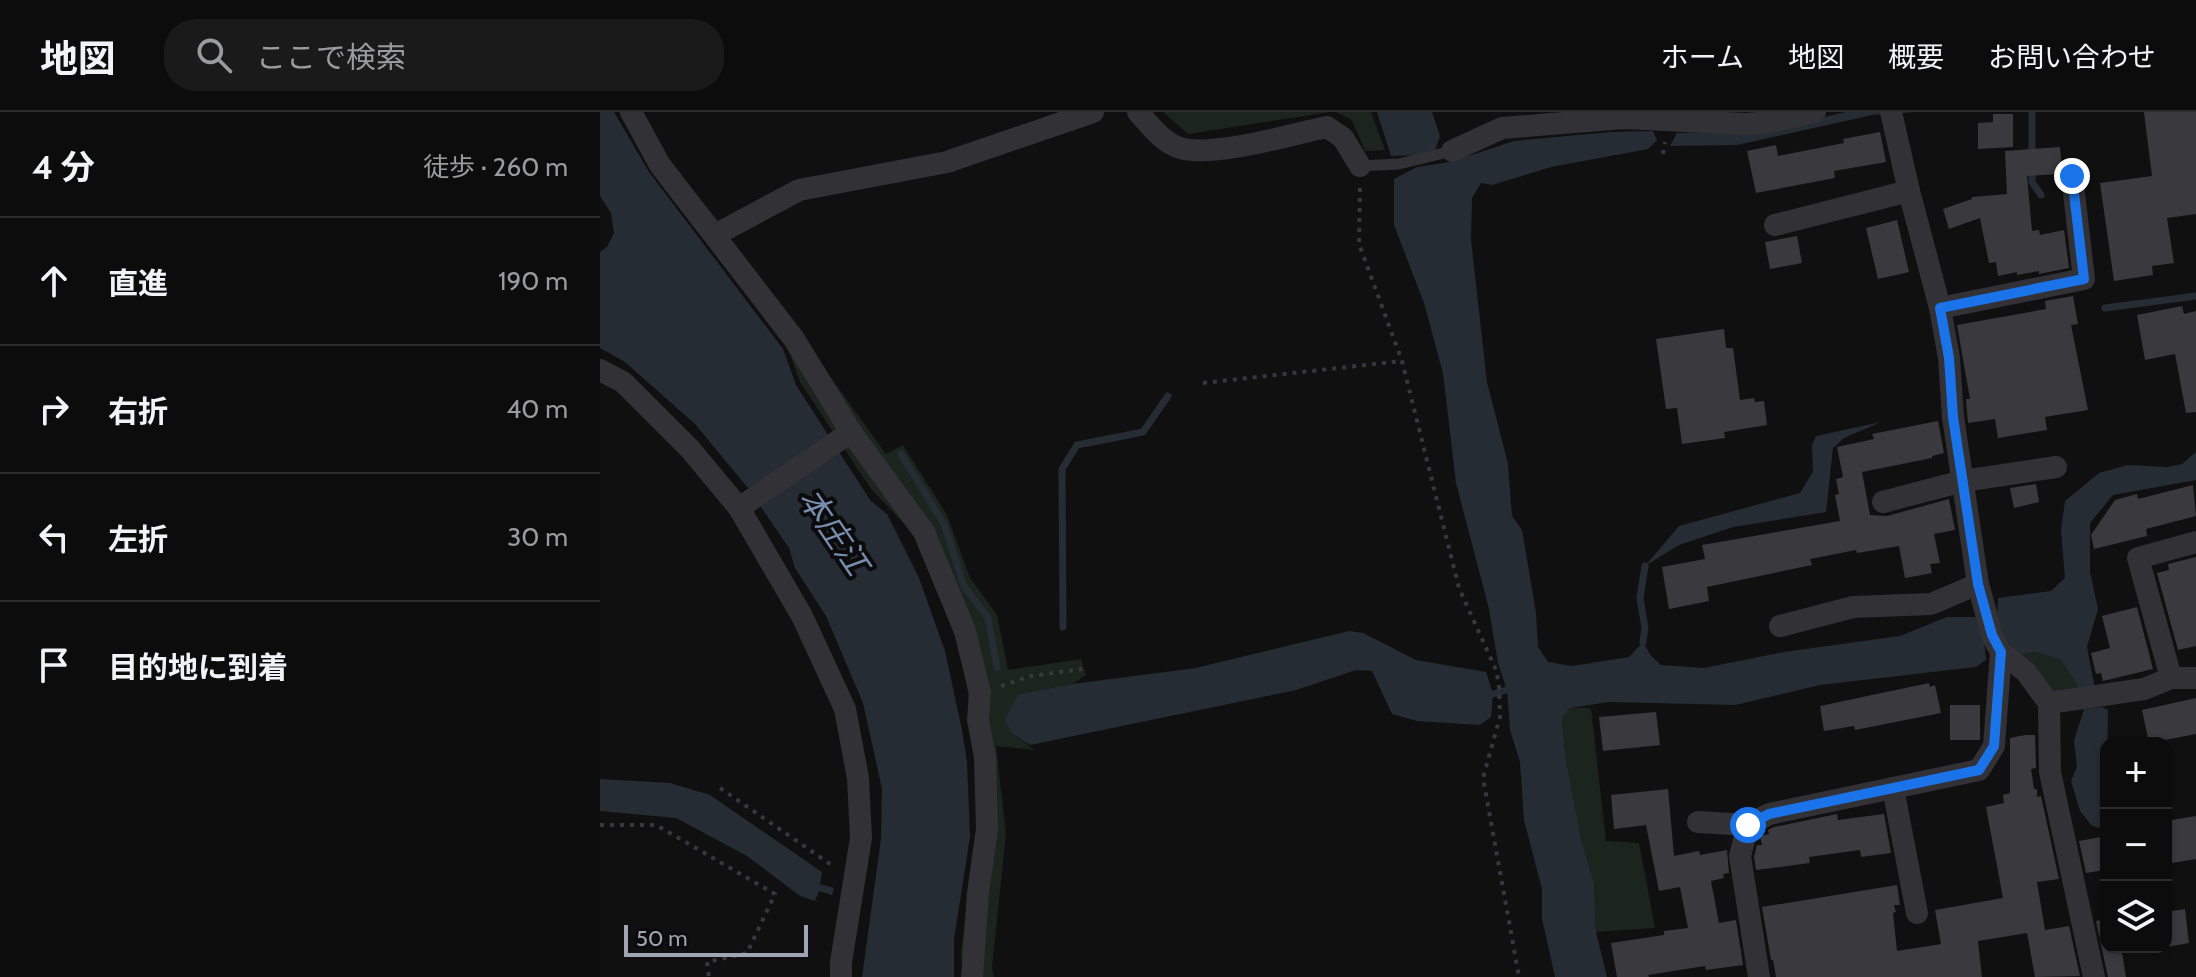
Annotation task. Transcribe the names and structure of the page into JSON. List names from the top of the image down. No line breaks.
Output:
{"water":["本庄江"],"scale_bar":"50 m","page":{"header":"地図","search":"ここで検索","nav":["ホーム","地図","概要","お問い合わせ"],"heading":["4 分","徒歩 · 260 m"],"list":[["直進","190 m"],["右折","40 m"],["左折","30 m"],"目的地に到着"],"map_buttons":["+","−"],"scale":"50 m"}}
